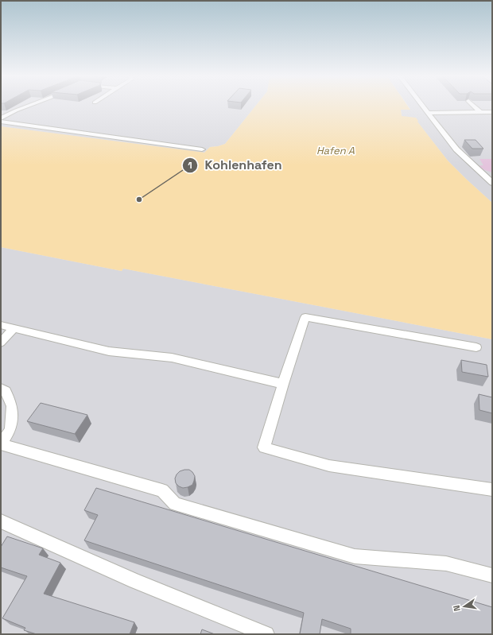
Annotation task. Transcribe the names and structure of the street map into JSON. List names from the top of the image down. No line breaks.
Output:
{"water":["Hafen A"],"places":["Kohlenhafen"],"north":"left"}
